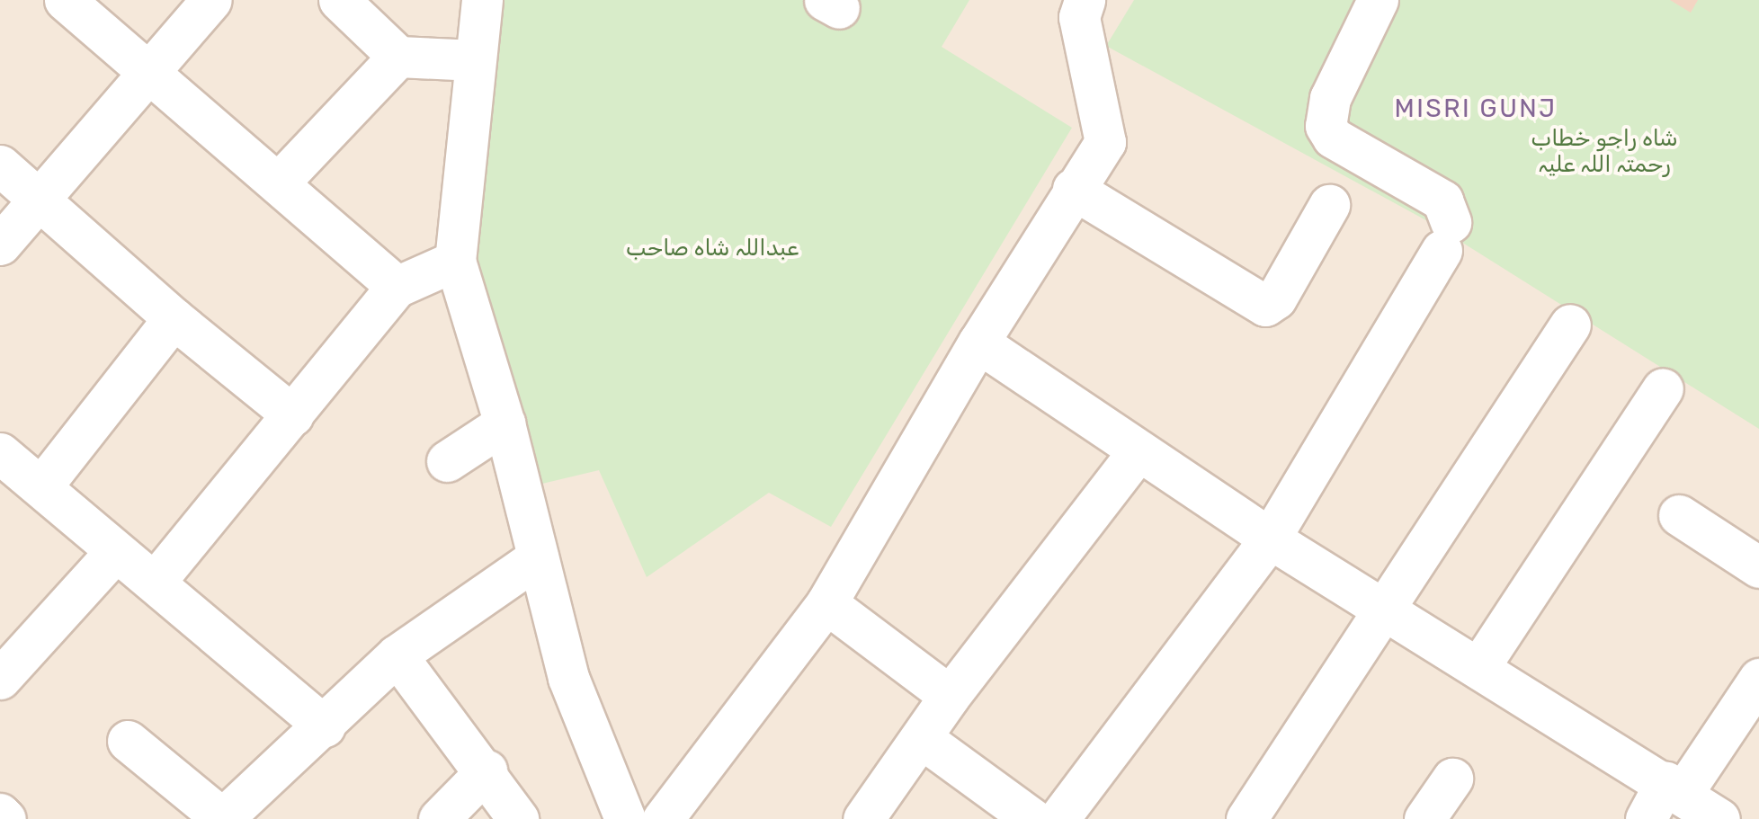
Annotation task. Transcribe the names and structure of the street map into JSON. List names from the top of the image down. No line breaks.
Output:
{"districts":["MISRI GUNJ"],"parks":["شاہ راجو خطاب رحمتہ اللہ علیہ","عبداللہ شاہ صاحب"]}
